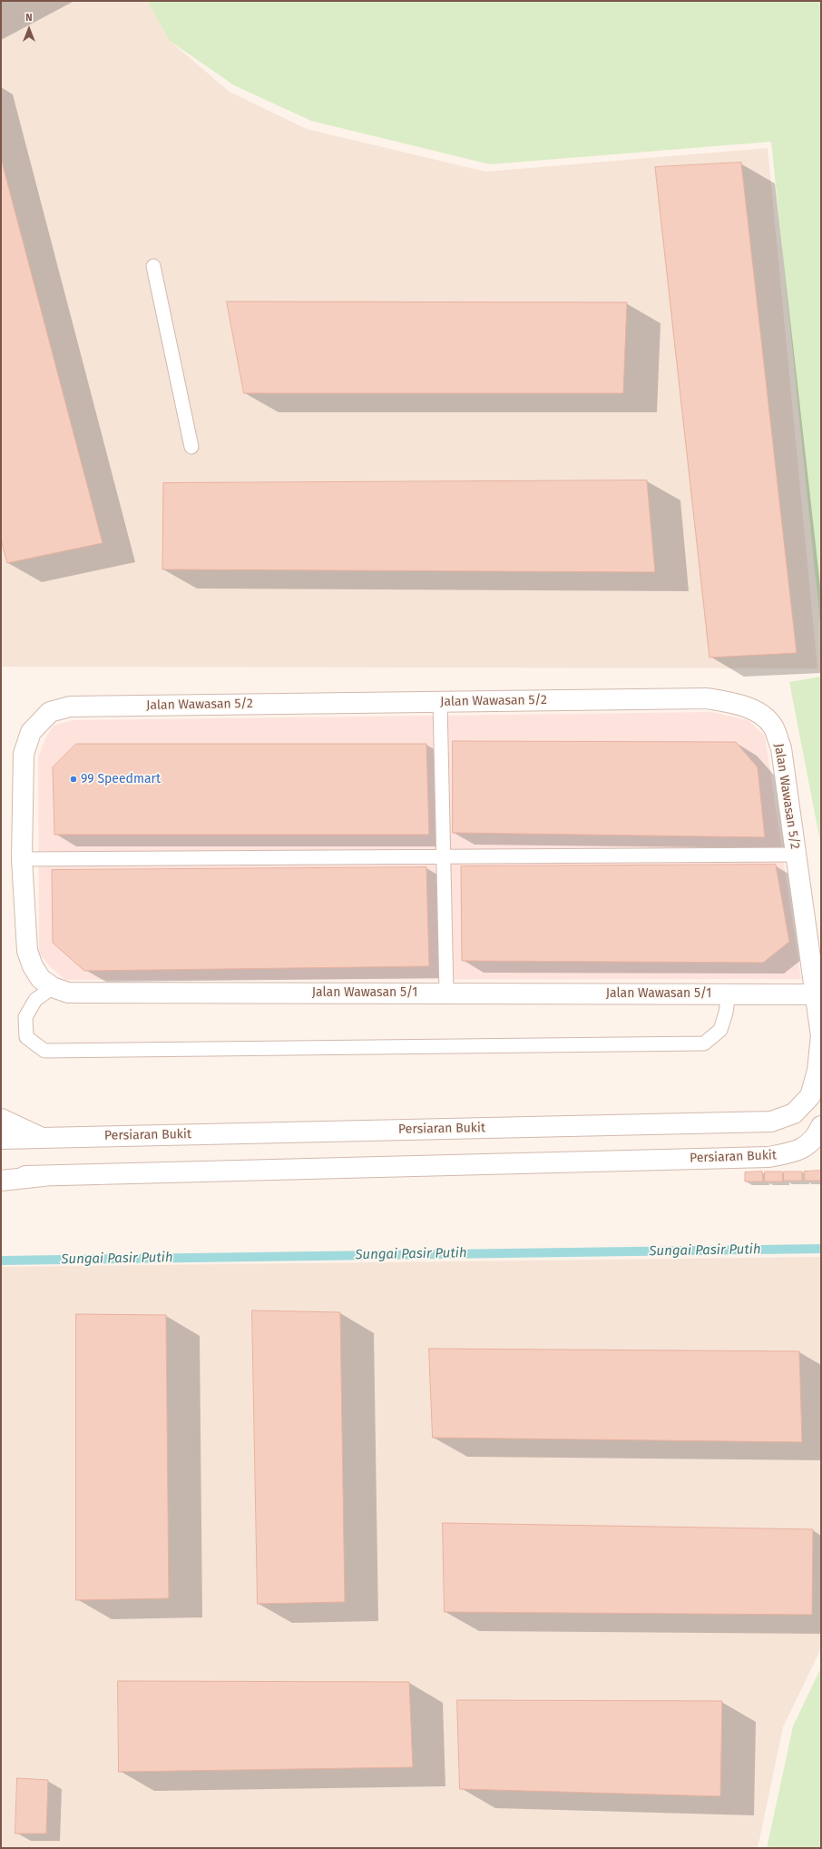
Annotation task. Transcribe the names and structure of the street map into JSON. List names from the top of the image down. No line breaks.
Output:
{"streets":{"street":["Jalan Wawasan 5/2","Jalan Wawasan 5/1","Persiaran Bukit"]},"crossings":[["Jalan Wawasan 5/2","Jalan Wawasan 5/1"],["Jalan Wawasan 5/2","Persiaran Bukit"]],"water":["Sungai Pasir Putih"],"places":["99 Speedmart"],"north":"top"}
